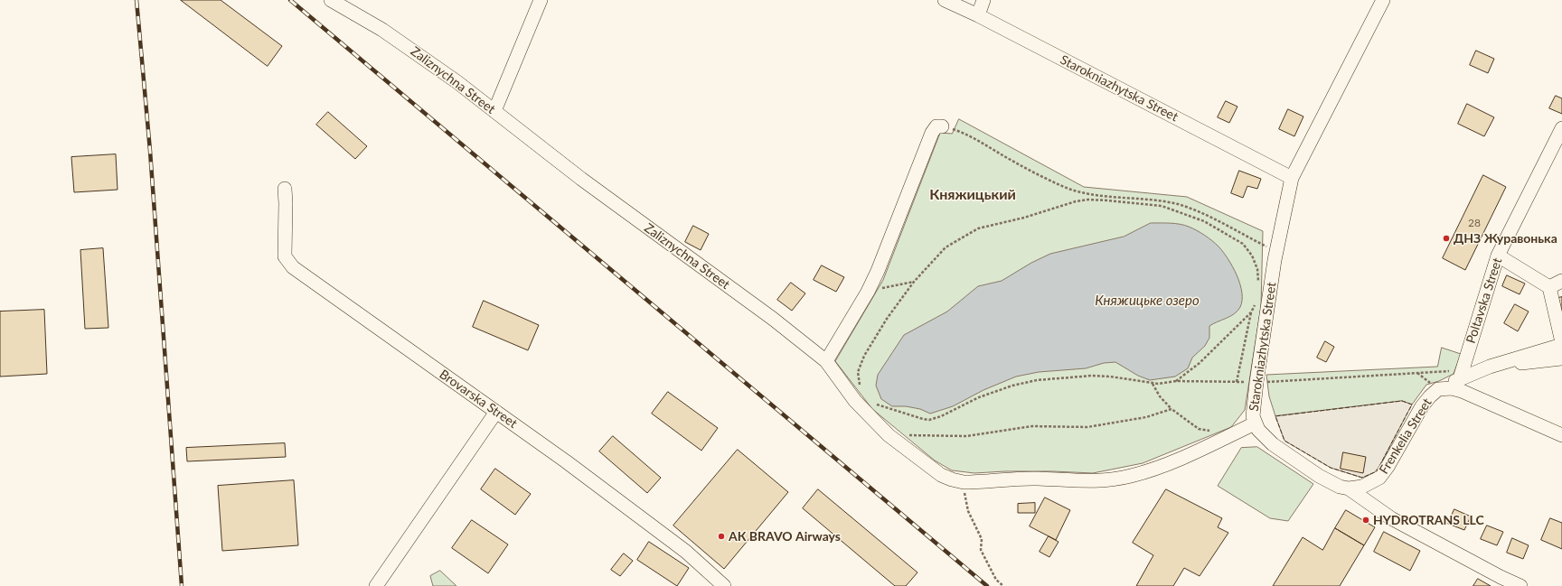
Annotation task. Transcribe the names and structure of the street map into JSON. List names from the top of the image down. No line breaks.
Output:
{"streets":{"street":["Zaliznychna Street","Starokniazhytska Street","Poltavska Street","Brovarska Street","Frenkelia Street"]},"crossings":[["Zaliznychna Street","Starokniazhytska Street"],["Starokniazhytska Street","Frenkelia Street"]],"districts":["Княжицький"],"water":["Княжицьке озеро"],"places":["ДНЗ Журавонька","HYDROTRANS LLC","АК BRAVO Airways"],"house_numbers":["28"]}
